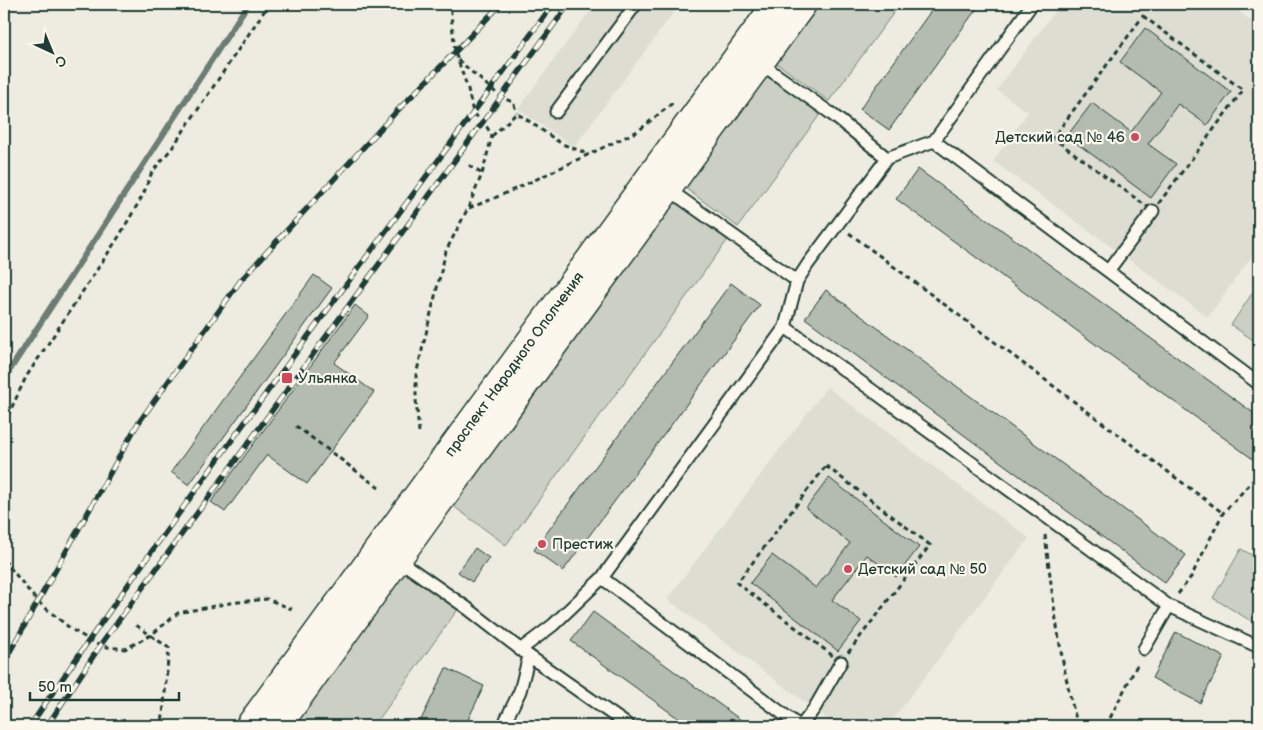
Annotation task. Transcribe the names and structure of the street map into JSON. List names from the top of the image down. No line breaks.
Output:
{"streets":{"main road":["проспект Народного Ополчения"]},"places":{"other":["Детский сад № 46","Престиж","Детский сад № 50"],"transit":["Ульянка"]},"scale_bar":"50 m","north":"bottom right"}
